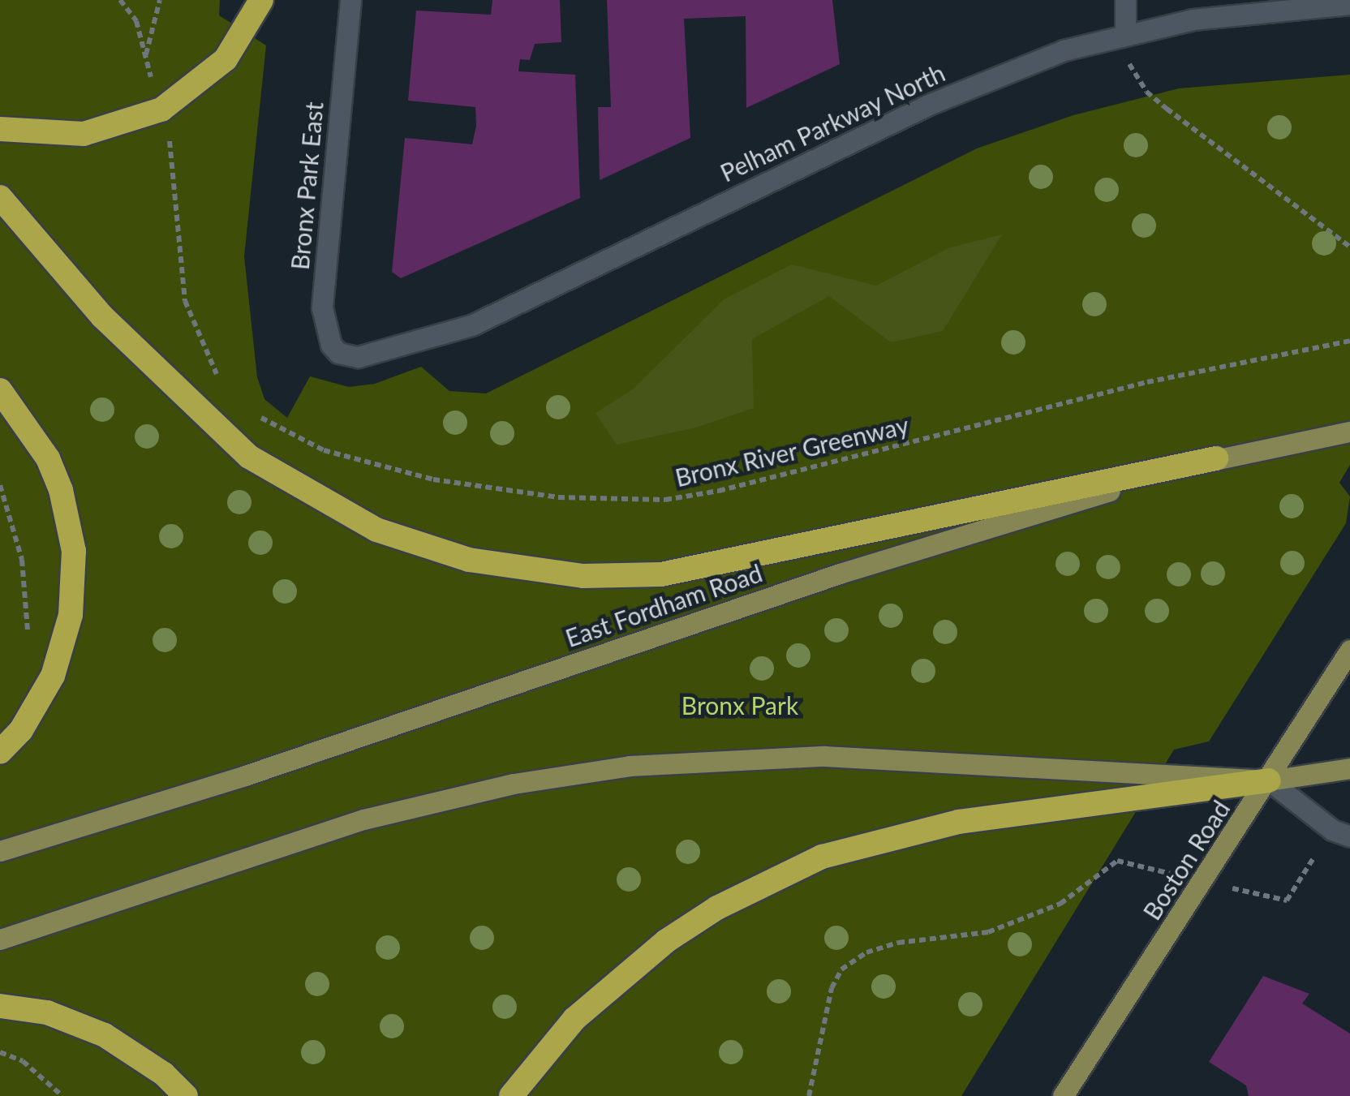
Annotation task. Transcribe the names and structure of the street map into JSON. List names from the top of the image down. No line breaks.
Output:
{"streets":{"main road":["East Fordham Road","Boston Road"],"street":["Pelham Parkway North","Bronx Park East"],"path":["Bronx River Greenway"]},"crossings":[["Pelham Parkway North","Bronx Park East"]],"parks":["Bronx Park"]}
